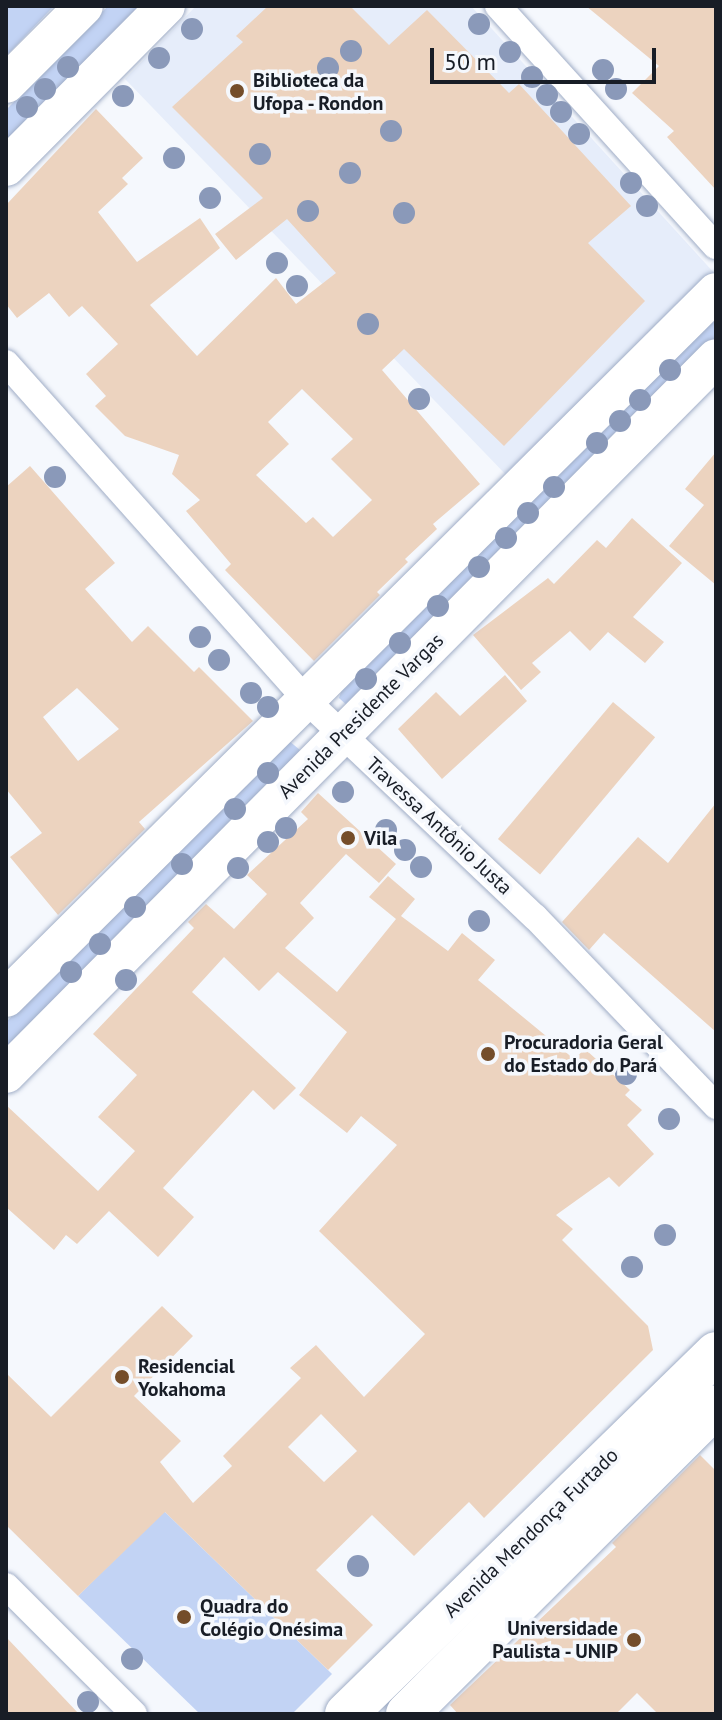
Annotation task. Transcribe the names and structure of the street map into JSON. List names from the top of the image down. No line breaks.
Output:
{"streets":{"main road":["Avenida Mendonça Furtado"],"street":["Avenida Presidente Vargas","Travessa Antônio Justa"]},"crossings":[["Avenida Presidente Vargas","Travessa Antônio Justa"]],"places":["Biblioteca da Ufopa - Rondon","Vila","Procuradoria Geral do Estado do Pará","Residencial Yokahoma","Quadra do Colégio Onésima","Universidade Paulista - UNIP"],"scale_bar":"50 m"}
